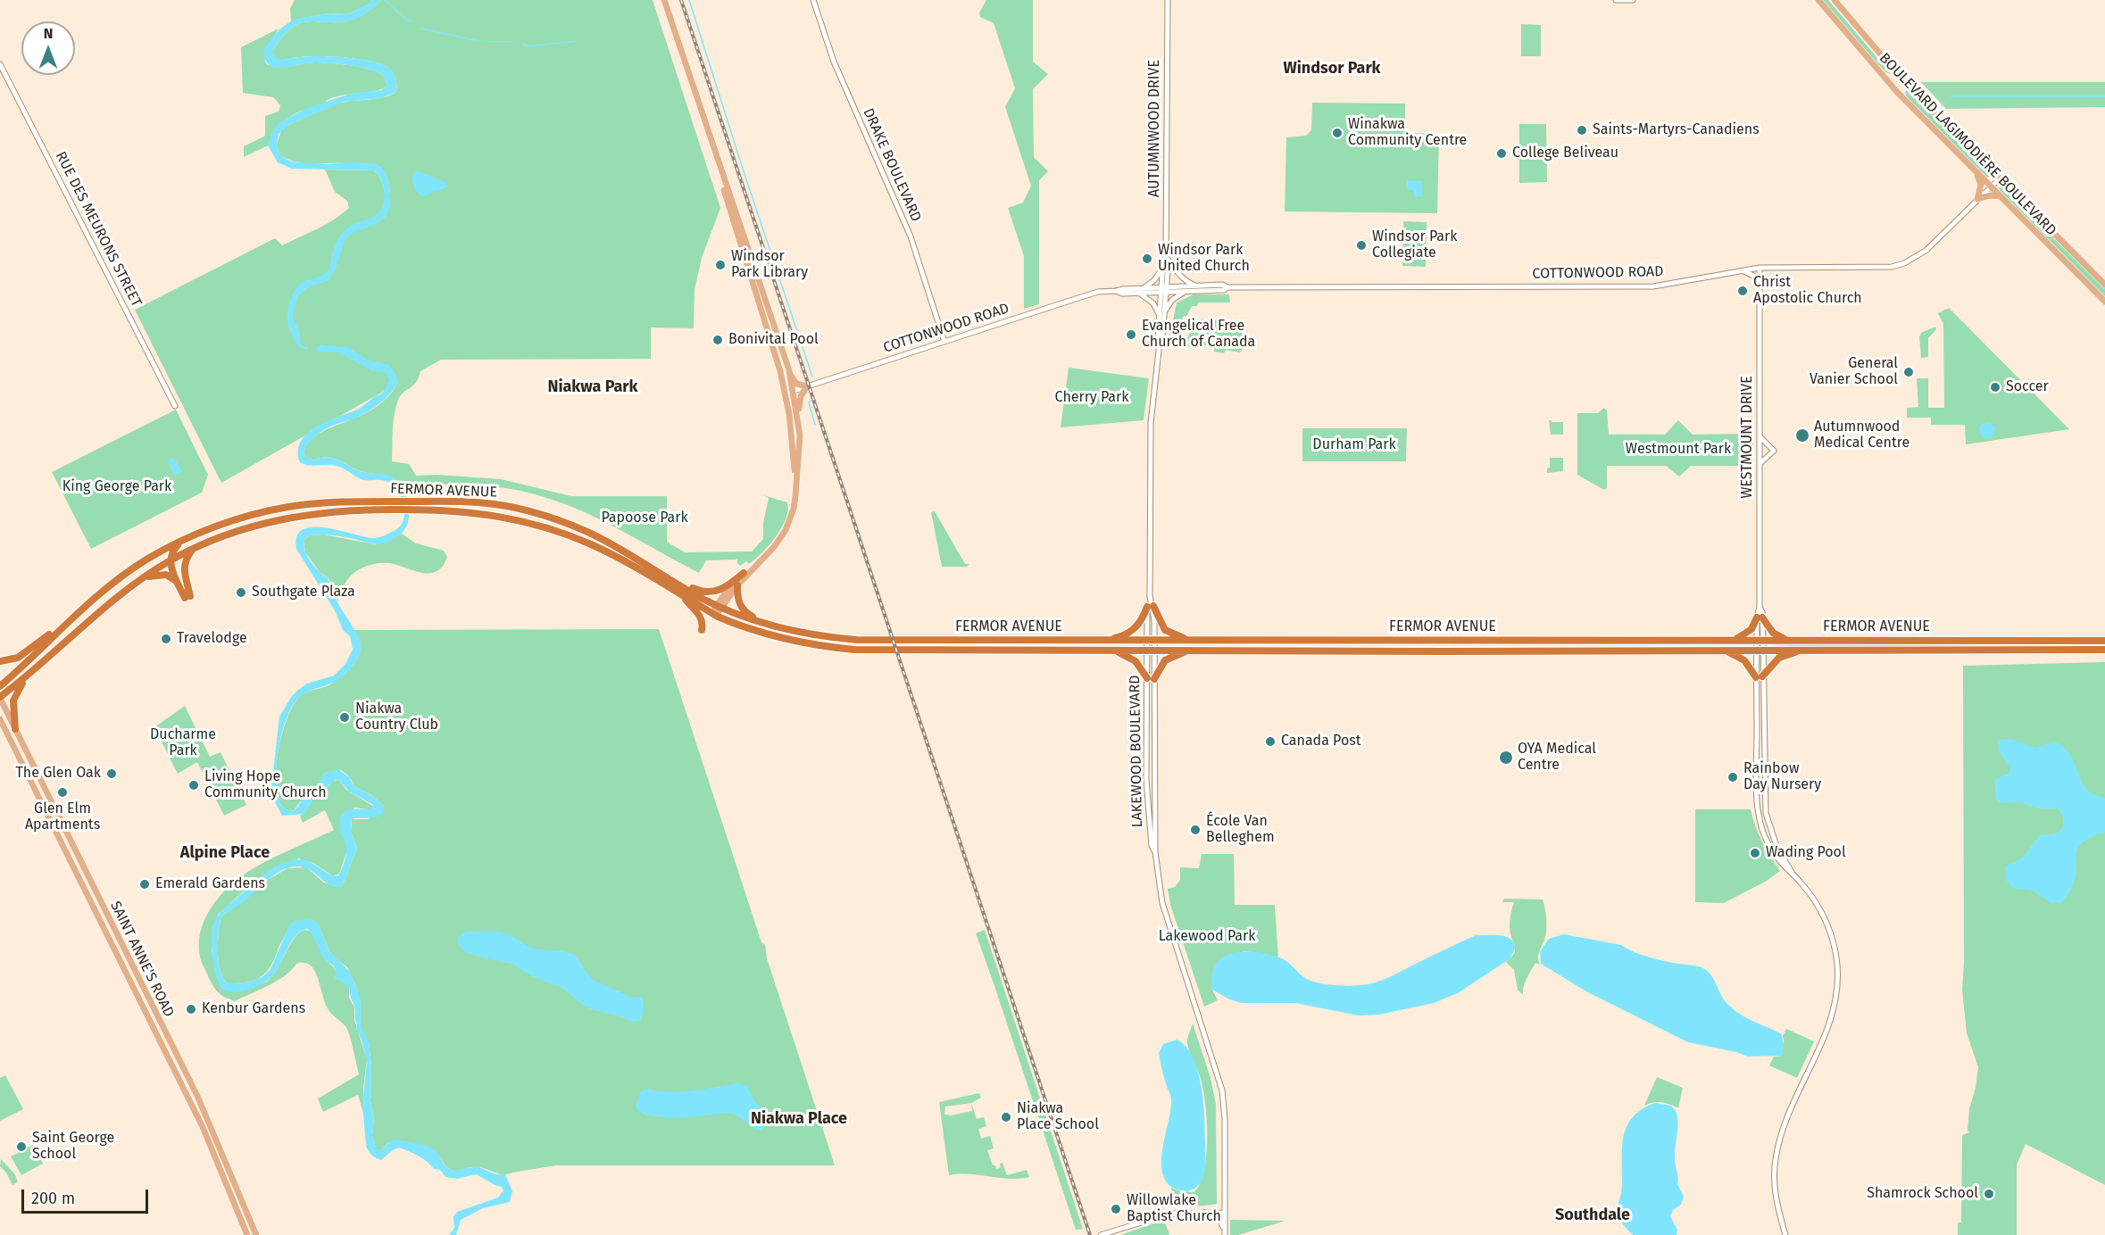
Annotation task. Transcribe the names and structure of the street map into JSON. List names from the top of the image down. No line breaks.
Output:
{"streets":{"highway":["FERMOR AVENUE"],"main road":["BOULEVARD LAGIMODIÈRE BOULEVARD","SAINT ANNE'S ROAD"],"street":["AUTUMNWOOD DRIVE","DRAKE BOULEVARD","RUE DES MEURONS STREET","COTTONWOOD ROAD","WESTMOUNT DRIVE","LAKEWOOD BOULEVARD"]},"crossings":[["AUTUMNWOOD DRIVE","COTTONWOOD ROAD"],["AUTUMNWOOD DRIVE","FERMOR AVENUE"],["AUTUMNWOOD DRIVE","LAKEWOOD BOULEVARD"],["BOULEVARD LAGIMODIÈRE BOULEVARD","COTTONWOOD ROAD"],["DRAKE BOULEVARD","COTTONWOOD ROAD"],["COTTONWOOD ROAD","WESTMOUNT DRIVE"],["WESTMOUNT DRIVE","FERMOR AVENUE"],["FERMOR AVENUE","LAKEWOOD BOULEVARD"],["FERMOR AVENUE","SAINT ANNE'S ROAD"]],"districts":["Windsor Park","Niakwa Park","Alpine Place","Niakwa Place","Southdale"],"parks":["Cherry Park","Durham Park","Westmount Park","King George Park","Papoose Park","Ducharme Park","Lakewood Park"],"places":["Saints-Martyrs-Canadiens","Winakwa Community Centre","College Beliveau","Windsor Park Collegiate","Windsor Park United Church","Windsor Park Library","Christ Apostolic Church","Evangelical Free Church of Canada","Bonivital Pool","General Vanier School","Soccer","Autumnwood Medical Centre","Southgate Plaza","Travelodge","Niakwa Country Club","Canada Post","OYA Medical Centre","The Glen Oak","Rainbow Day Nursery","Living Hope Community Church","Glen Elm Apartments","École Van Belleghem","Wading Pool","Emerald Gardens","Kenbur Gardens","Niakwa Place School","Saint George School","Shamrock School","Willowlake Baptist Church"],"scale_bar":"200 m","north":"top"}
